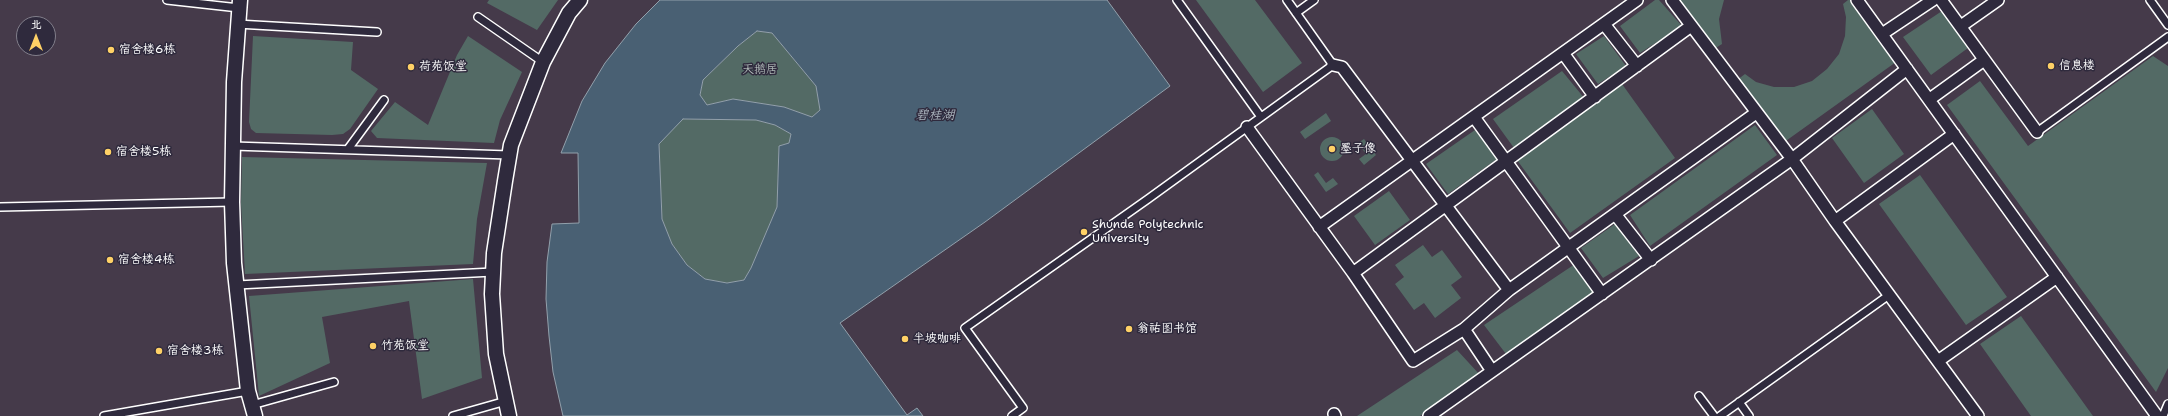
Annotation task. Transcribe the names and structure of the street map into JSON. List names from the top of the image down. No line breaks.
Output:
{"water":["碧桂湖"],"parks":["天鹅居"],"places":["宿舍楼6栋","信息楼","荷苑饭堂","墨子像","宿舍楼5栋","Shunde Polytechnic University","宿舍楼4栋","翁祐图书馆","半坡咖啡","竹苑饭堂","宿舍楼3栋"],"north":"top"}
